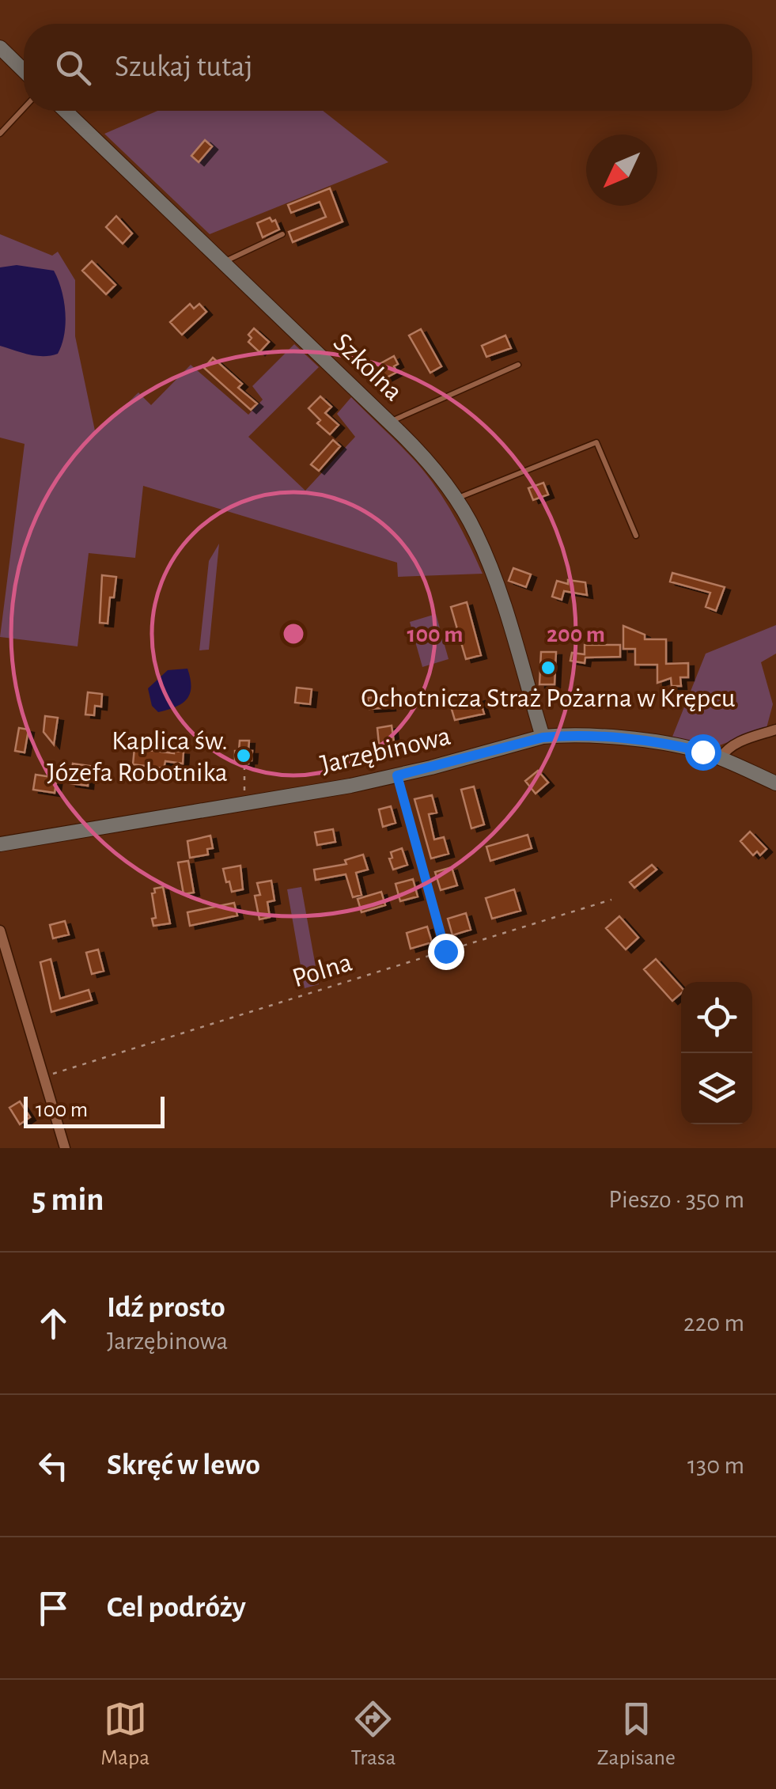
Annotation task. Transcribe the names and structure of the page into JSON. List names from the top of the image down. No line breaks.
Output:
{"streets":{"street":["Szkolna","Jarzębinowa"],"path":["Polna"]},"crossings":[["Szkolna","Jarzębinowa"]],"places":["Ochotnicza Straż Pożarna w Krępcu","Kaplica św. Józefa Robotnika"],"scale_bar":"100 m","north":"bottom left","page":{"search":"Szukaj tutaj","scale":"100 m","heading":["5 min","Pieszo · 350 m"],"list":[["Idź prosto","Jarzębinowa","220 m"],["Skręć w lewo","130 m"],"Cel podróży"],"nav":["Mapa","Trasa","Zapisane"]},"rings":["100 m","200 m"]}
